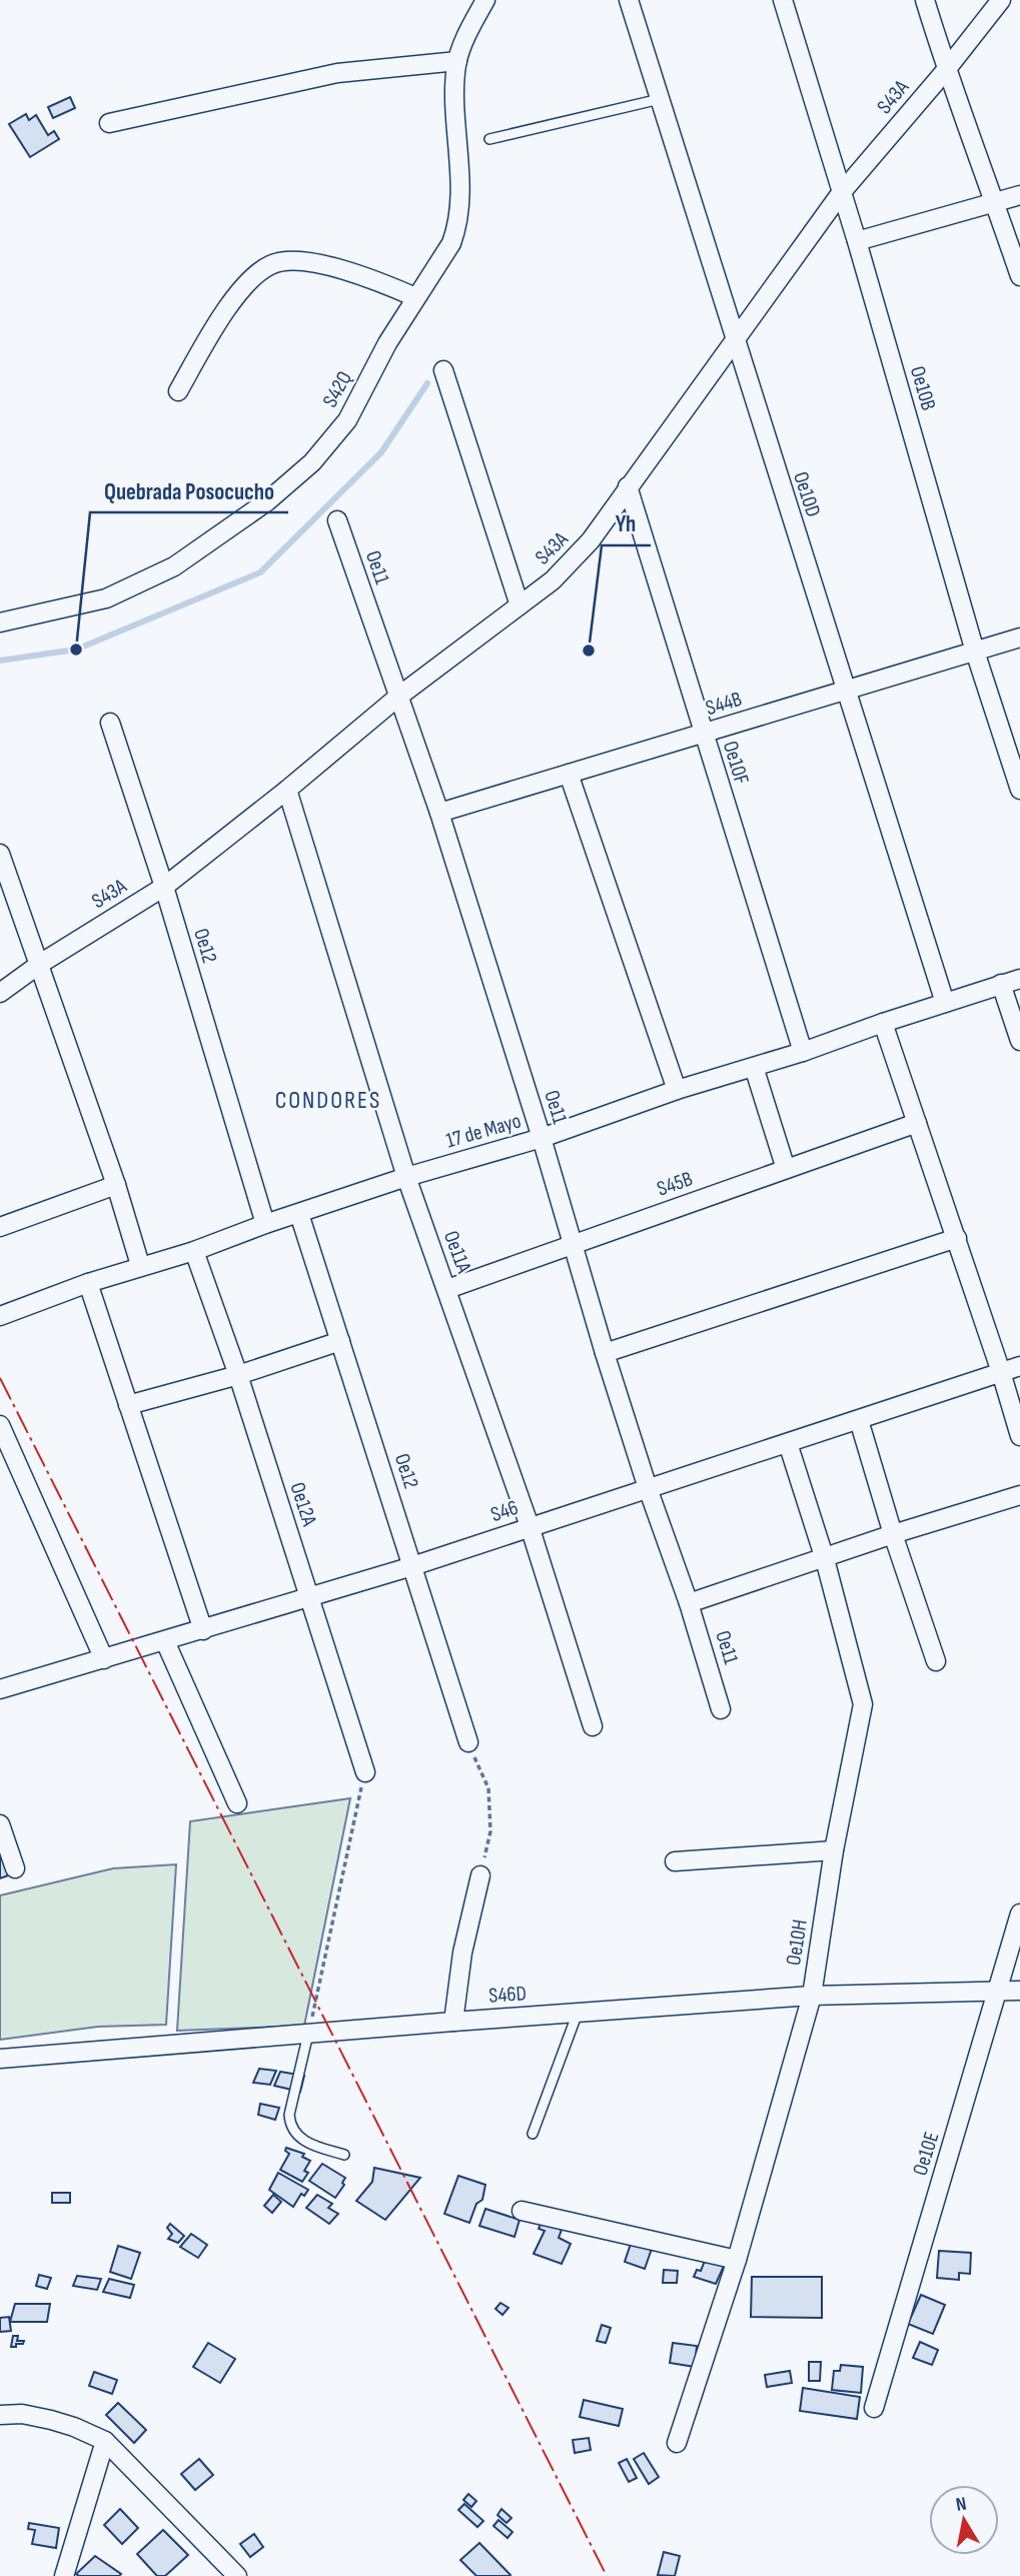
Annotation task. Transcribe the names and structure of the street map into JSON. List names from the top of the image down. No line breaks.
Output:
{"streets":{"street":["S43A","Oe10B","S42Q","Oe10D","Oe11","S44B","Oe10F","Oe12","17 de Mayo","S45B","Oe11A","Oe12A","S46","Oe10H","S46D","Oe10E"]},"crossings":[["S43A","Oe10B"],["S43A","Oe10D"],["S43A","Oe11"],["S43A","Oe10F"],["S43A","Oe12"],["S43A","Oe11A"],["Oe10B","S44B"],["Oe10D","S44B"],["Oe10D","17 de Mayo"],["Oe11","S44B"],["Oe11","17 de Mayo"],["Oe11","S45B"],["Oe11","S46"],["S44B","Oe10F"],["Oe10F","17 de Mayo"],["Oe12","17 de Mayo"],["Oe12","S46"],["17 de Mayo","Oe11A"],["17 de Mayo","Oe12A"],["S45B","Oe11A"],["Oe11A","S46"],["Oe12A","S46"],["S46","Oe10H"],["Oe10H","S46D"],["S46D","Oe10E"]],"districts":["CONDORES"],"places":["Quebrada Posocucho","Yh"],"north":"top"}
